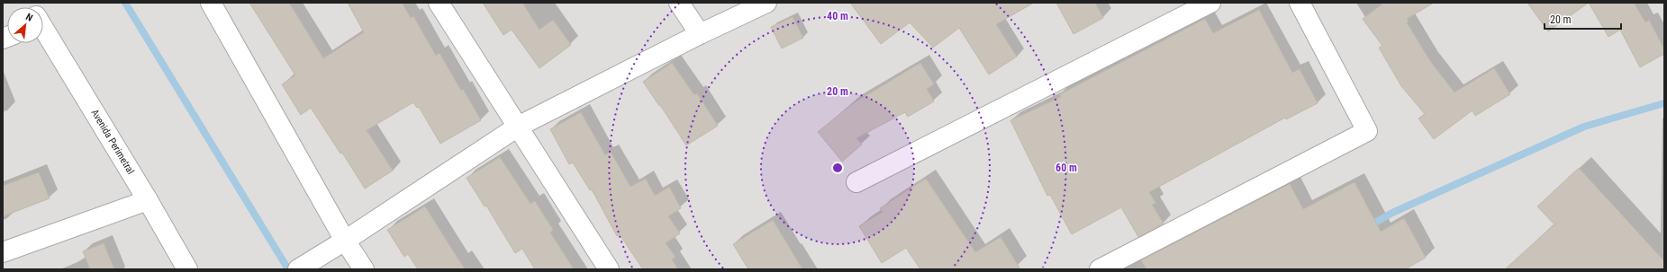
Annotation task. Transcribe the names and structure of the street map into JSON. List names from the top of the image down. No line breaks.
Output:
{"streets":{"street":["Avenida Perimetral"]},"scale_bar":"20 m","north":"top right","rings":["40 m","20 m","60 m"]}
